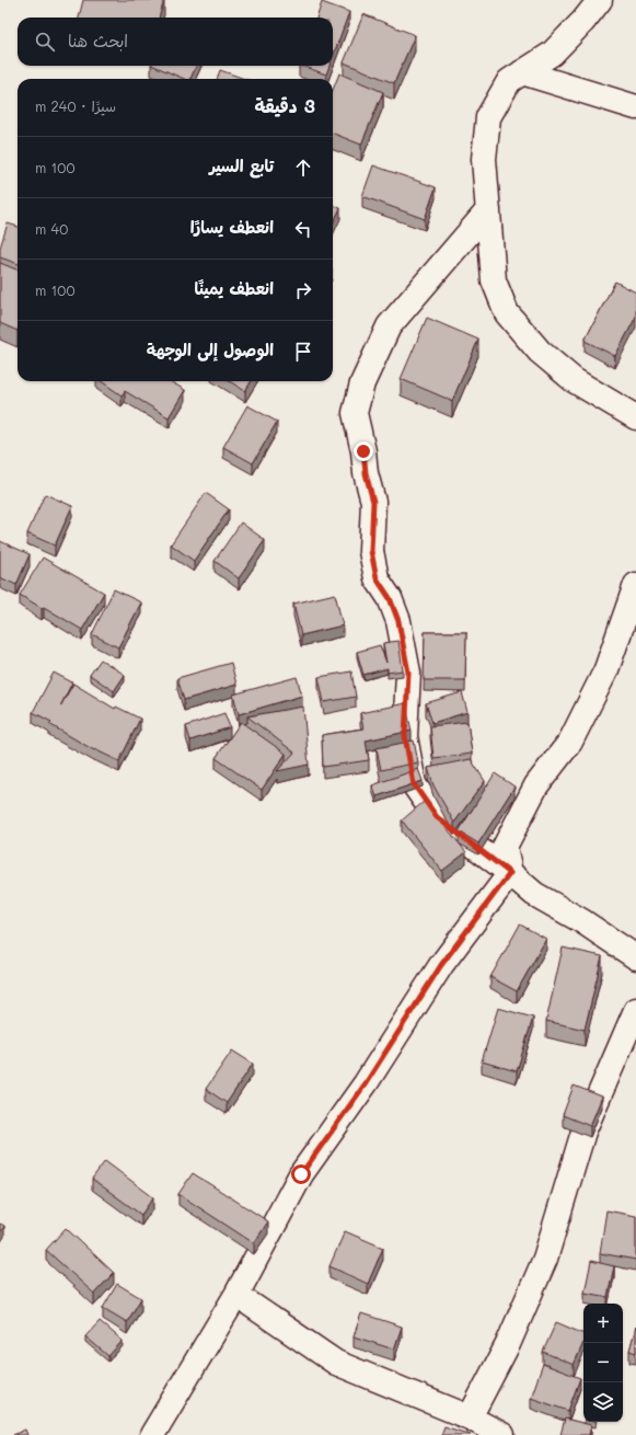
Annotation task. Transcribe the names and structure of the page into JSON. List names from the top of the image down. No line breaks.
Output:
{"page":{"search":"ابحث هنا","heading":["3 دقيقة","سيرًا · 240 m"],"list":[["تابع السير","100 m"],["انعطف يسارًا","40 m"],["انعطف يمينًا","100 m"],"الوصول إلى الوجهة"],"map_buttons":["+","−"]}}
